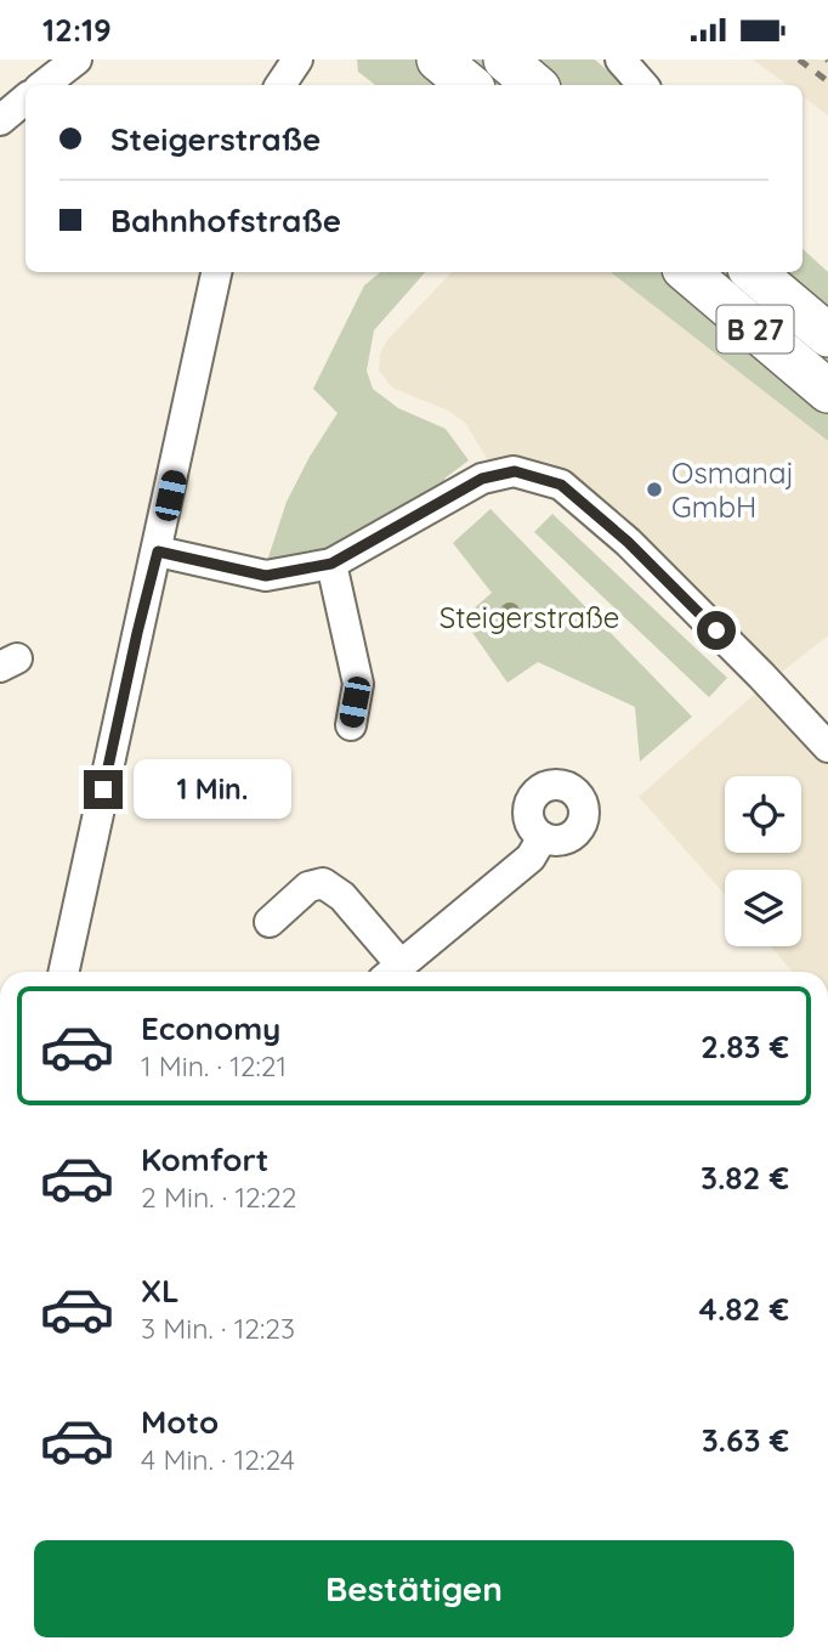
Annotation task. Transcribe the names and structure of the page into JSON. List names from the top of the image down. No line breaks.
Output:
{"streets":{"highway":["B 27"]},"parks":["Steigerstraße"],"places":["Osmanaj GmbH"],"page":{"status":"12:19","banner":["Steigerstraße","Bahnhofstraße"],"bubble":"1 Min.","list":[{"name":"Economy","note":"1 Min. · 12:21","value":"2.83 €"},{"name":"Komfort","note":"2 Min. · 12:22","value":"3.82 €"},{"name":"XL","note":"3 Min. · 12:23","value":"4.82 €"},{"name":"Moto","note":"4 Min. · 12:24","value":"3.63 €"}],"buttons":"Bestätigen"}}
